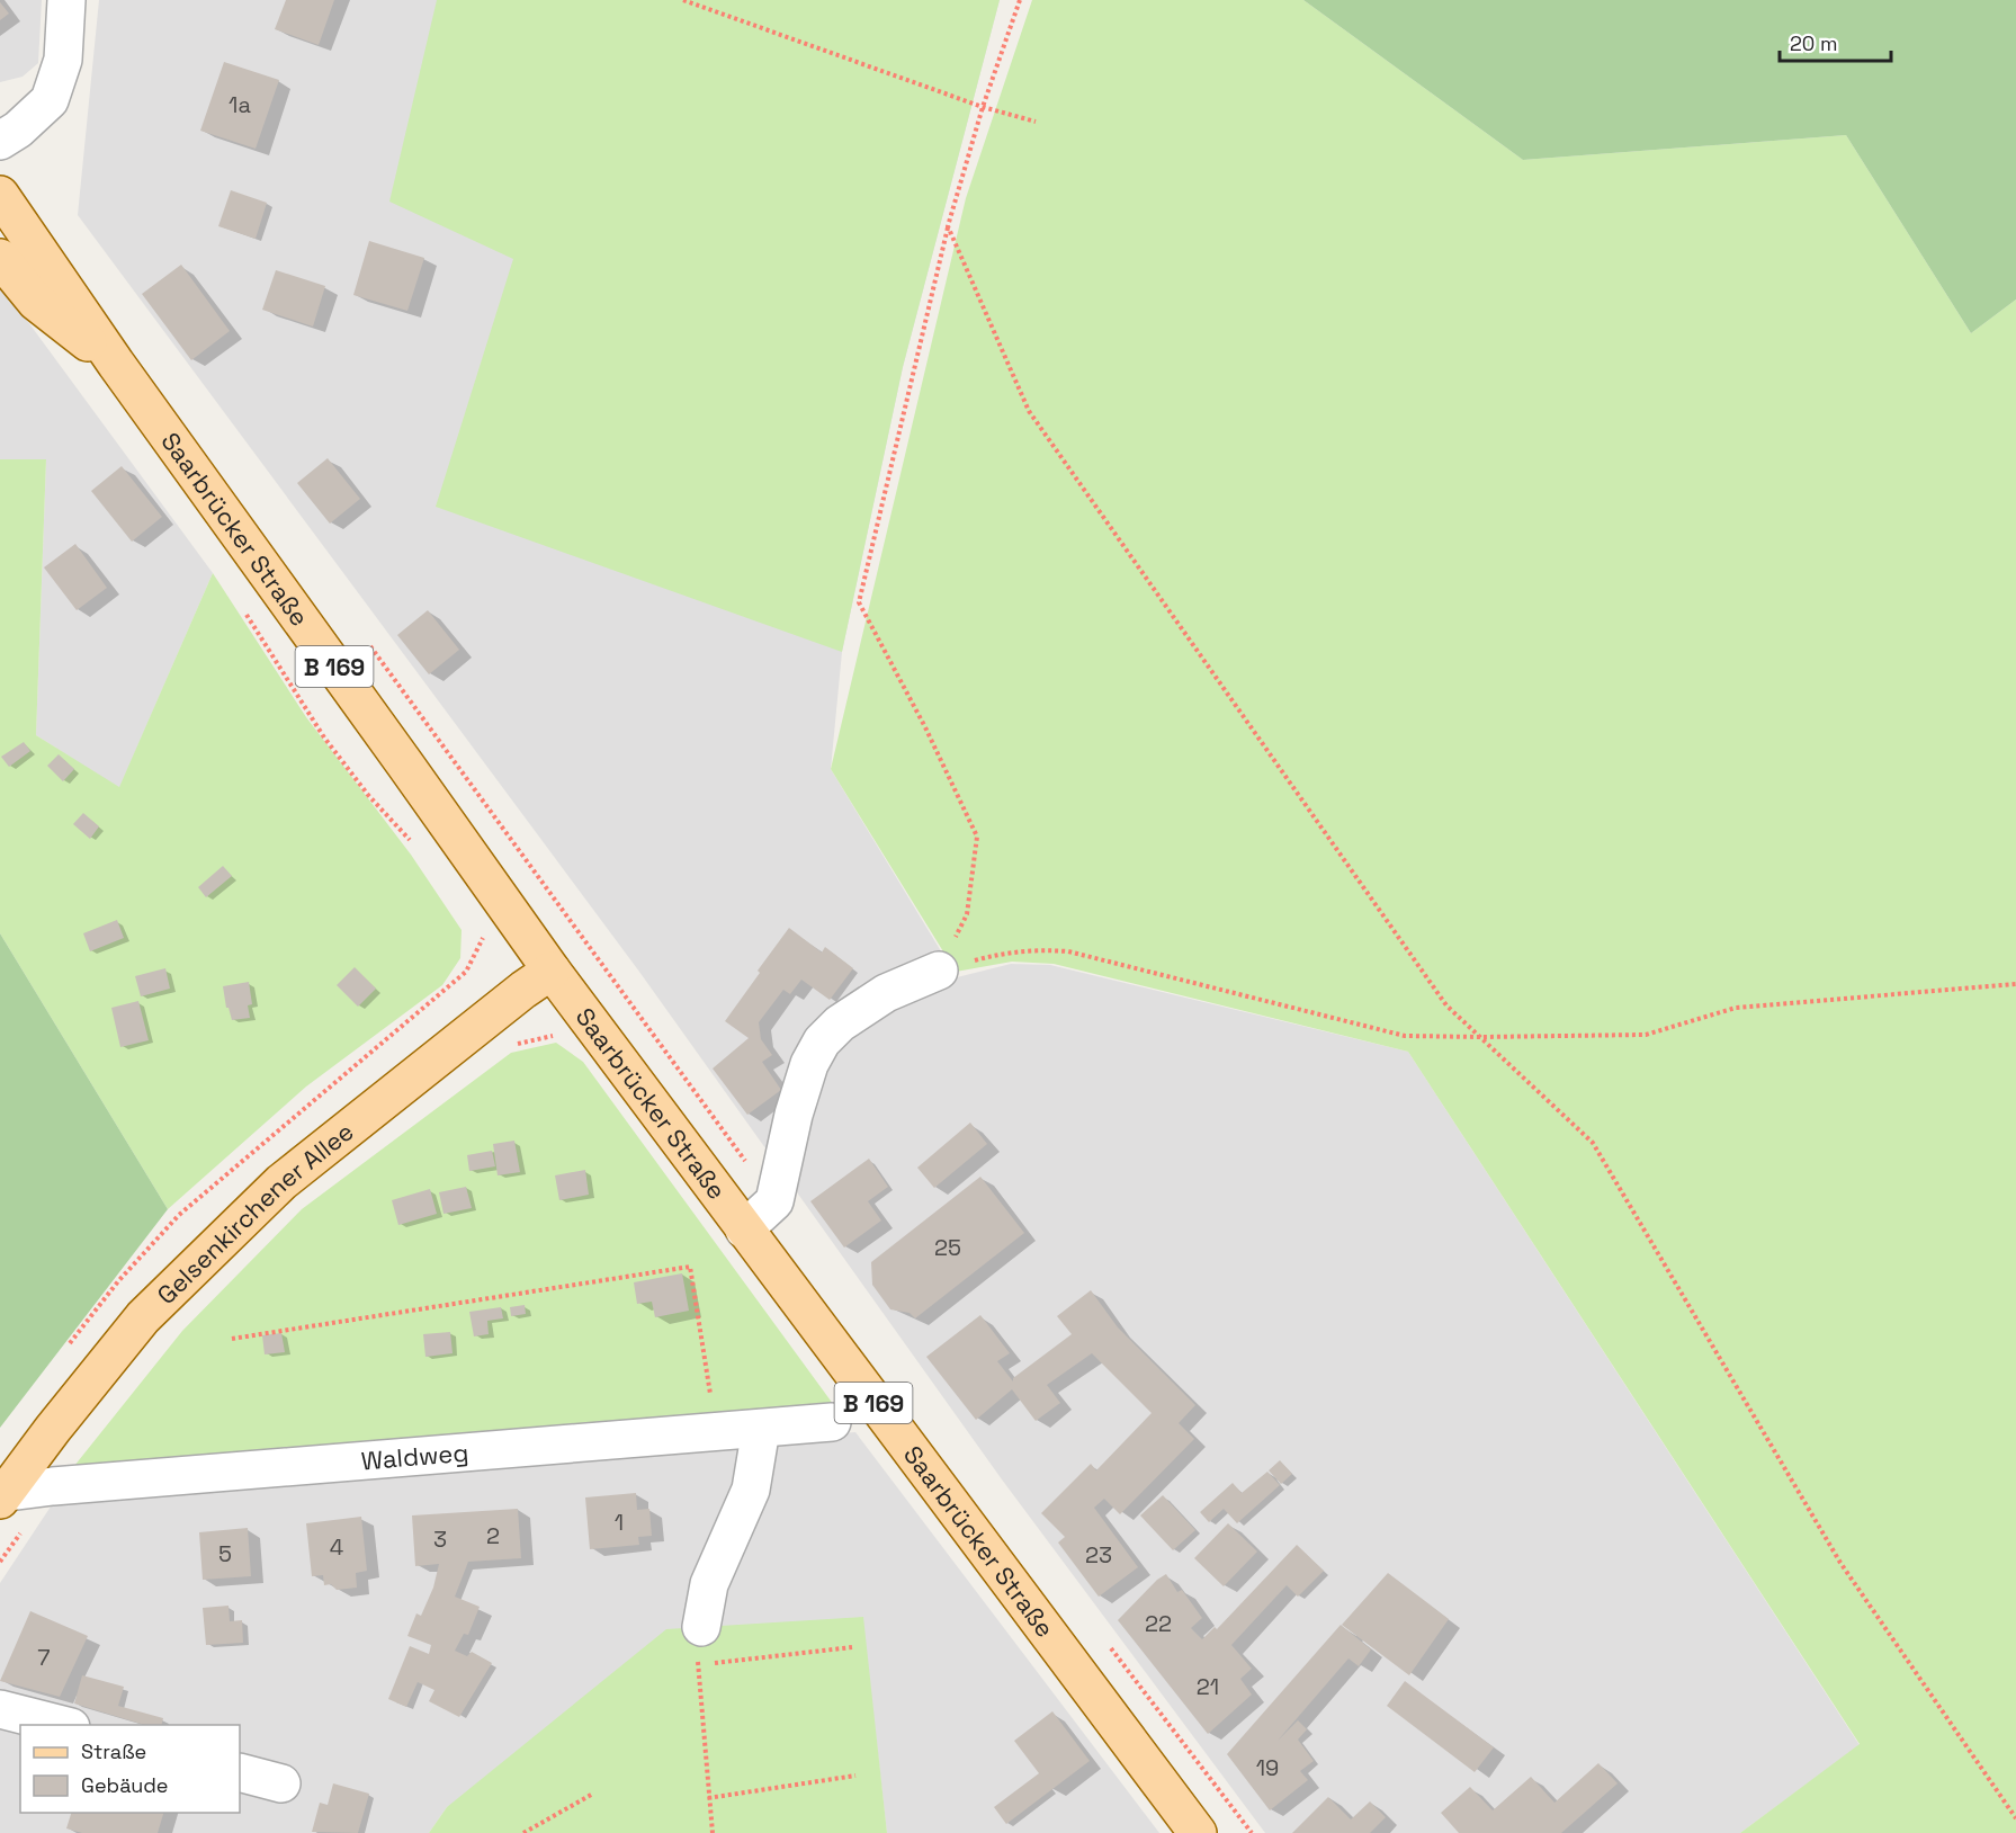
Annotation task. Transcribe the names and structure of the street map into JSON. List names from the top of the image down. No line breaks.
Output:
{"streets":{"main road":["Saarbrücker Straße","B 169","Gelsenkirchener Allee"],"street":["Waldweg"]},"crossings":[["Saarbrücker Straße","Gelsenkirchener Allee"],["Gelsenkirchener Allee","Waldweg"]],"house_numbers":["1a","25","1","2","3","4","5","23","22","7","21","19"],"legend":["Straße","Gebäude"],"scale_bar":"20 m"}
